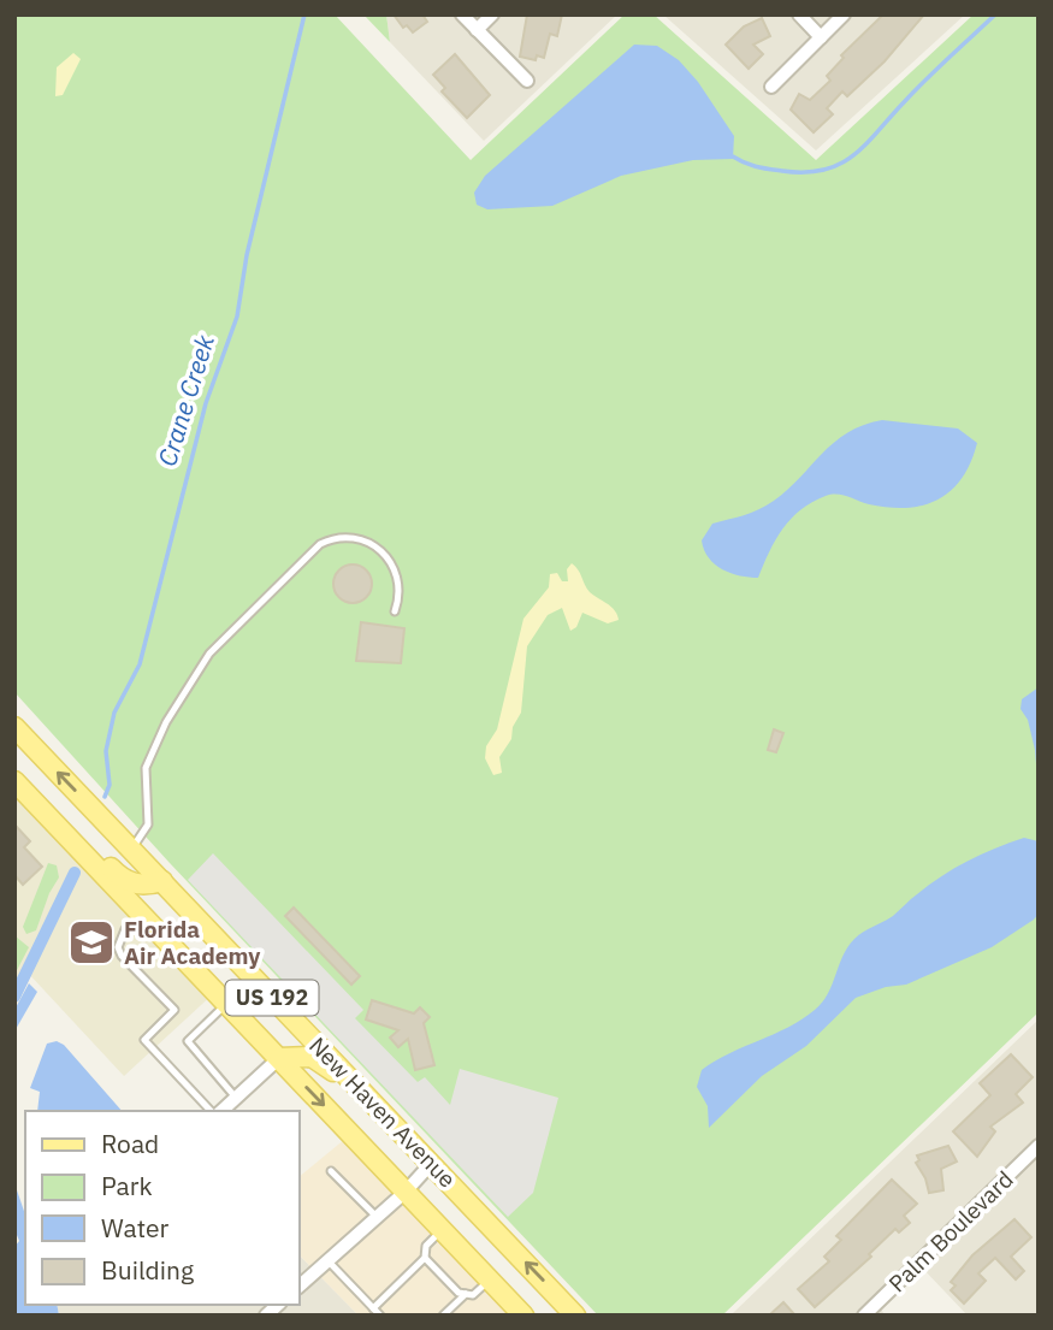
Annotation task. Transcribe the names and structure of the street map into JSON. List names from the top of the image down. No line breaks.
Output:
{"streets":{"main road":["US 192","New Haven Avenue"],"street":["Palm Boulevard"]},"water":["Crane Creek"],"places":{"school or university":["Florida Air Academy"]},"legend":["Road","Park","Water","Building"]}
